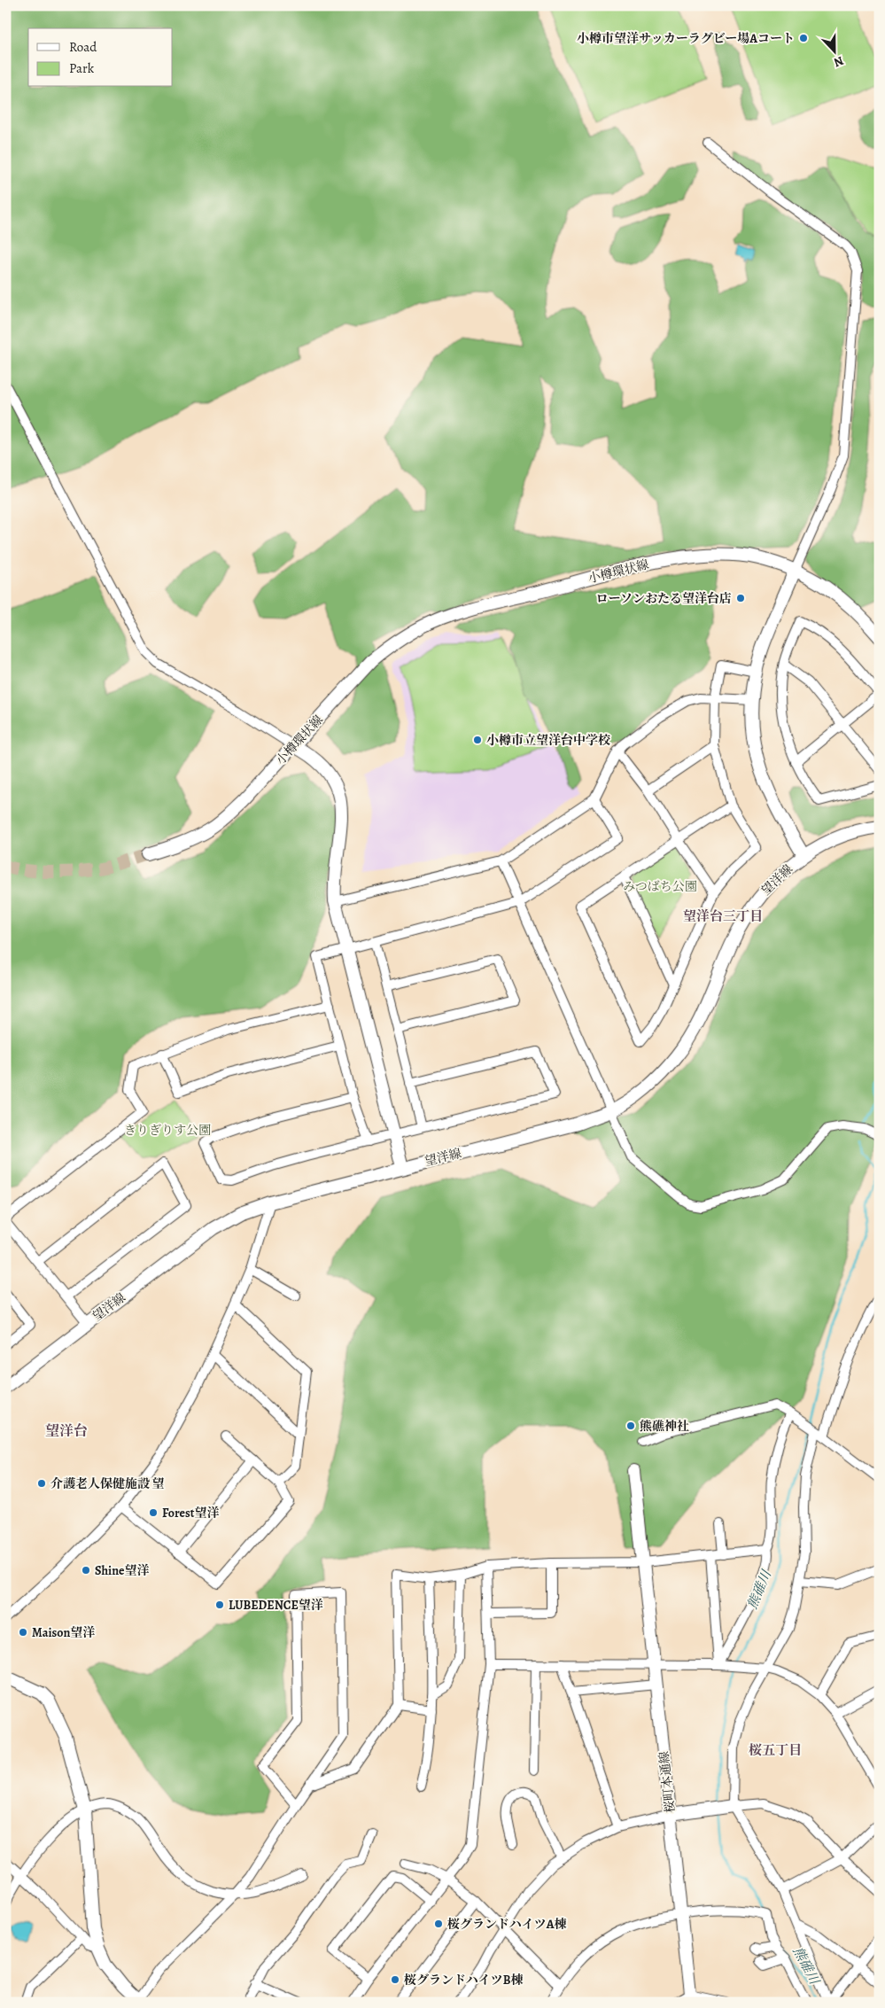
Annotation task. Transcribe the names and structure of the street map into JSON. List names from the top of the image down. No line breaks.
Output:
{"streets":{"street":["小樽環状線","望洋線","桜町本通線"]},"districts":["望洋台三丁目","望洋台","桜五丁目"],"water":["熊碓川"],"parks":["みつばち公園","きりぎりす公園"],"places":["小樽市望洋サッカーラグビー場Aコート","ローソンおたる望洋台店","小樽市立望洋台中学校","熊礁神社","介護老人保健施設 望","Forest望洋","Shine望洋","LUBEDENCE望洋","Maison望洋","桜グランドハイツA棟","桜グランドハイツB棟"],"legend":["Road","Park"],"north":"bottom"}
